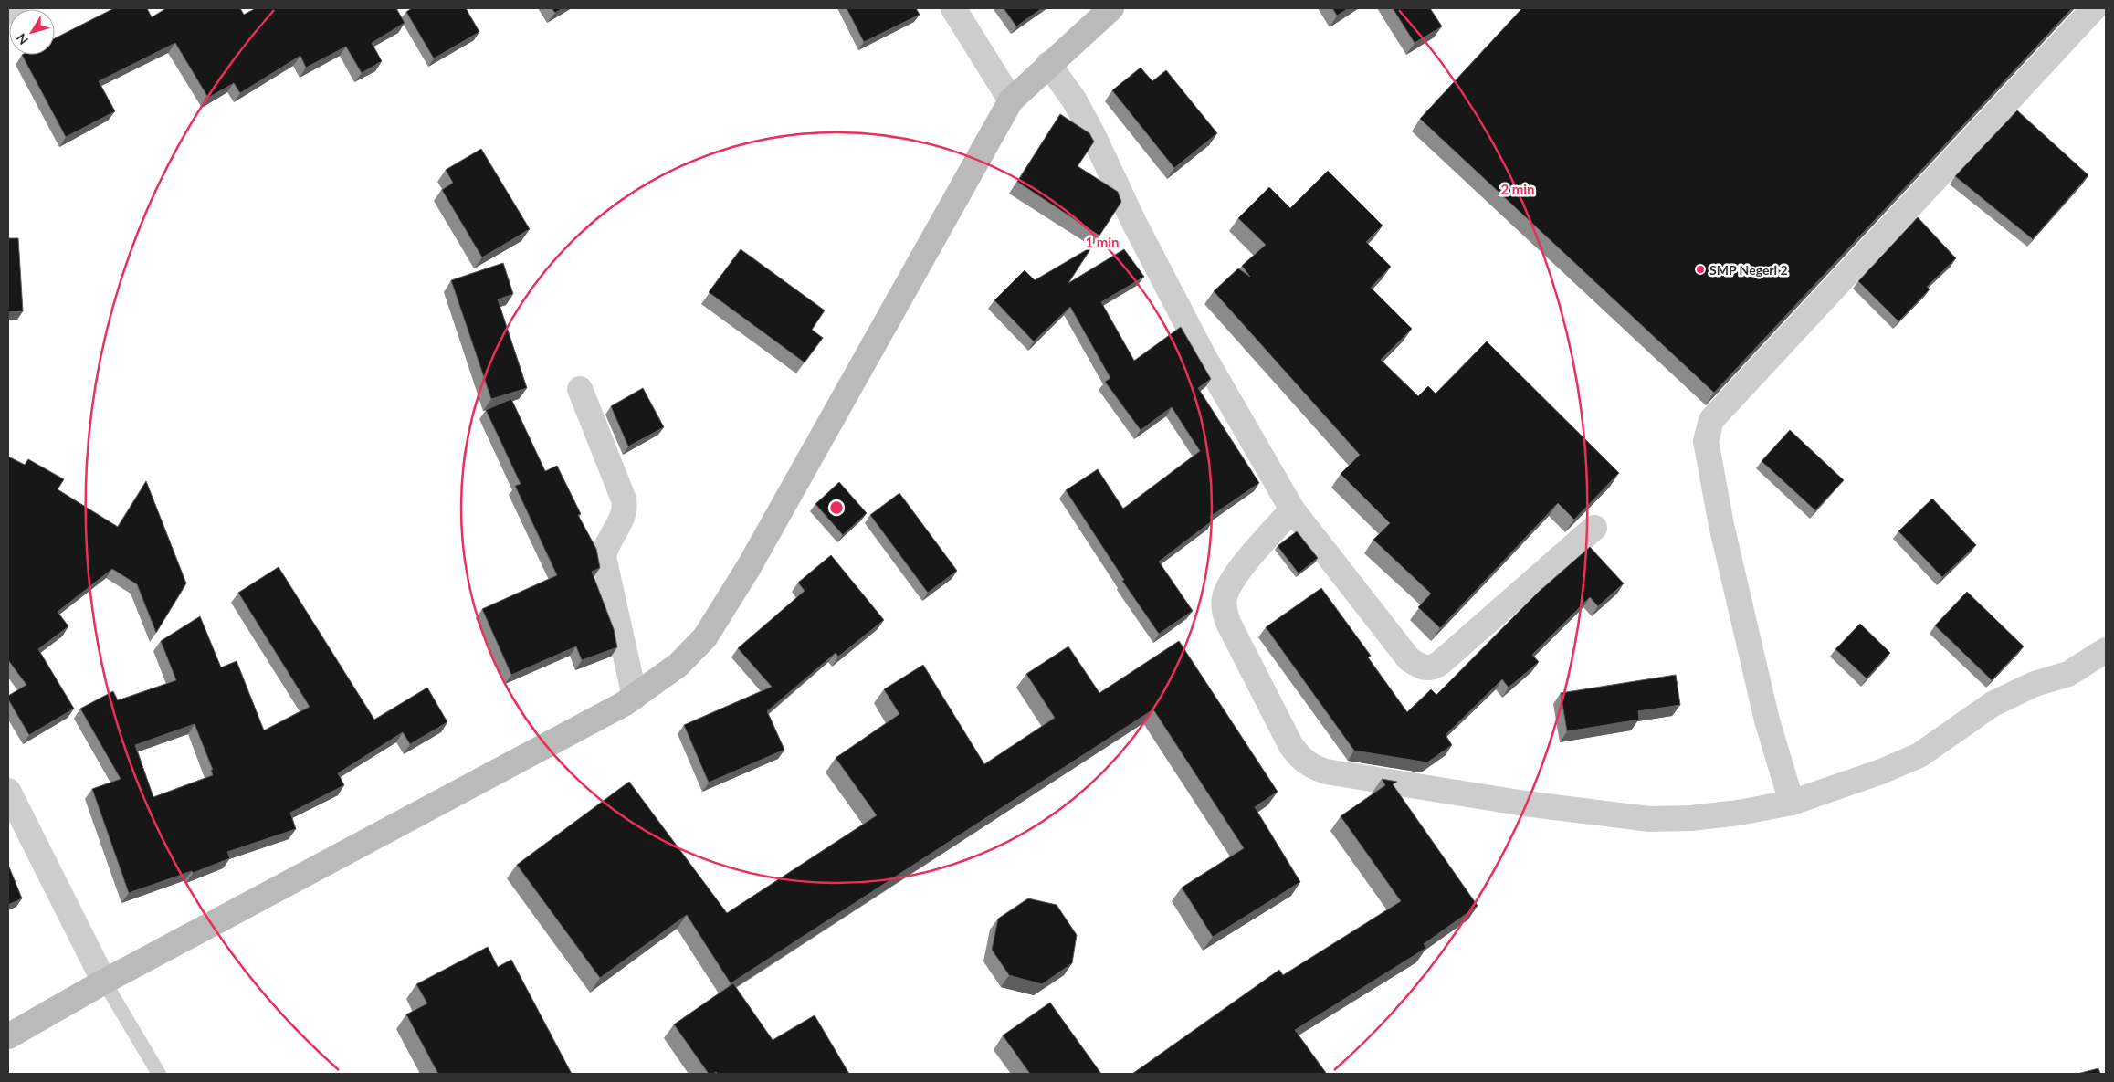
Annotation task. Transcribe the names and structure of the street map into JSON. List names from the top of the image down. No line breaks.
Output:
{"places":["SMP Negeri 2"],"north":"bottom left","rings":["2 min","1 min"]}
